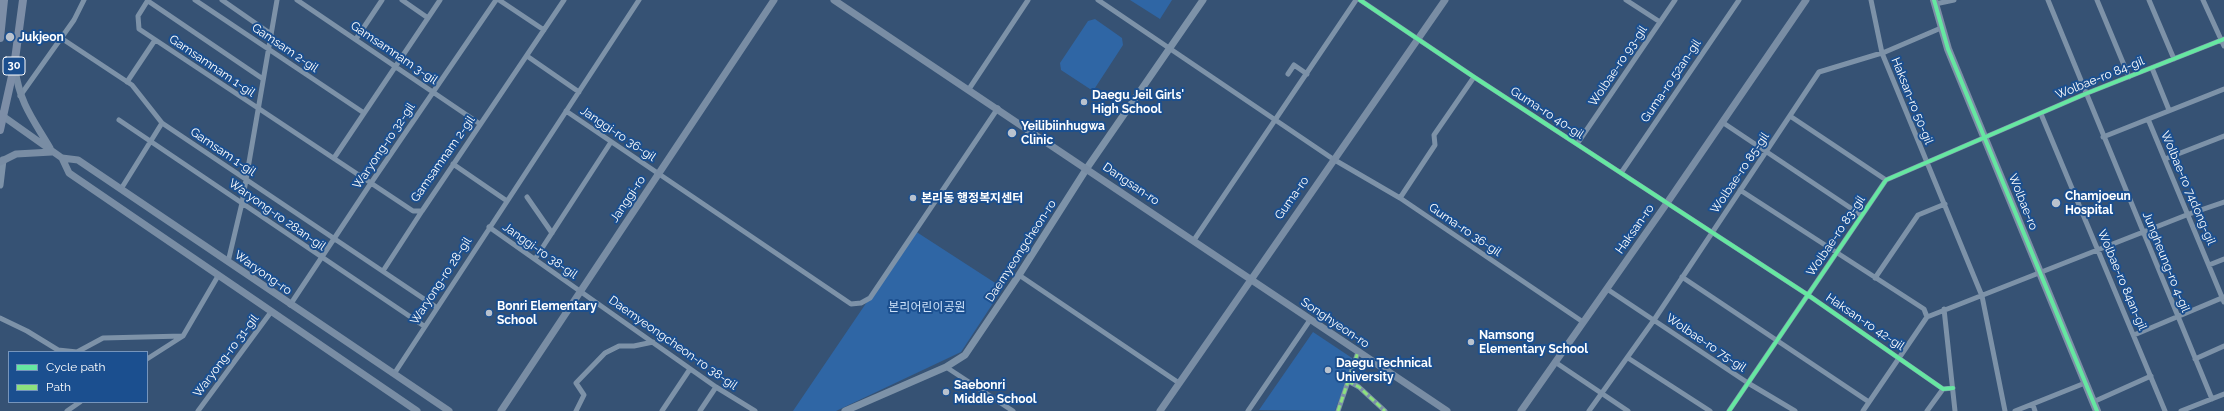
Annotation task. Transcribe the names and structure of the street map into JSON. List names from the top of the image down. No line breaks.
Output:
{"streets":{"main road":["30","Dangsan-ro","Guma-ro","Janggi-ro","Wolbae-ro","Haksan-ro","Waryong-ro","Songhyeon-ro"],"street":["Gamsam 2-gil","Gamsamnam 3-gil","Gamsamnam 1-gil","Wolbae-ro 93-gil","Wolbae-ro 84-gil","Guma-ro 52an-gil","Haksan-ro 50-gil","Guma-ro 40-gil","Janggi-ro 36-gil","Waryong-ro 32-gil","Gamsam 1-gil","Gamsamnam 2-gil","Wolbae-ro 85-gil","Wolbae-ro 74dong-gil","Waryong-ro 28an-gil","Guma-ro 36-gil","Wolbae-ro 83-gil","Janggi-ro 38-gil","Daemyeongcheon-ro","Jungheung-ro 4-gil","Wolbae-ro 84an-gil","Waryong-ro 28-gil","Haksan-ro 42-gil","Daemyeongcheon-ro 38-gil","Wolbae-ro 75-gil","Waryong-ro 31-gil"]},"crossings":[["Gamsamnam 3-gil","Waryong-ro 32-gil"],["Gamsamnam 3-gil","Gamsamnam 2-gil"],["30","Waryong-ro"],["Gamsamnam 1-gil","Gamsam 1-gil"],["Gamsamnam 1-gil","Gamsamnam 2-gil"],["Wolbae-ro 93-gil","Guma-ro 40-gil"],["Wolbae-ro 84-gil","Wolbae-ro"],["Wolbae-ro 84-gil","Jungheung-ro 4-gil"],["Wolbae-ro 84-gil","Wolbae-ro 84an-gil"],["Guma-ro 52an-gil","Guma-ro 40-gil"],["Haksan-ro 50-gil","Wolbae-ro 85-gil"],["Guma-ro 40-gil","Guma-ro"],["Guma-ro 40-gil","Haksan-ro"],["Guma-ro 40-gil","Haksan-ro 42-gil"],["Janggi-ro 36-gil","Dangsan-ro"],["Janggi-ro 36-gil","Janggi-ro"],["Janggi-ro 36-gil","Waryong-ro 28-gil"],["Waryong-ro 32-gil","Gamsam 1-gil"],["Waryong-ro 32-gil","Gamsamnam 2-gil"],["Waryong-ro 32-gil","Waryong-ro 28an-gil"],["Waryong-ro 32-gil","Waryong-ro"],["Gamsam 1-gil","Waryong-ro 28-gil"],["Wolbae-ro 85-gil","Wolbae-ro"],["Wolbae-ro 85-gil","Haksan-ro 42-gil"],["Wolbae-ro 85-gil","Wolbae-ro 75-gil"],["Dangsan-ro","Guma-ro"],["Dangsan-ro","Daemyeongcheon-ro"],["Dangsan-ro","Songhyeon-ro"],["Guma-ro","Guma-ro 36-gil"],["Guma-ro","Songhyeon-ro"],["Janggi-ro","Janggi-ro 38-gil"],["Janggi-ro","Daemyeongcheon-ro 38-gil"],["Waryong-ro 28an-gil","Waryong-ro 28-gil"],["Haksan-ro","Guma-ro 36-gil"],["Haksan-ro","Haksan-ro 42-gil"],["Haksan-ro","Wolbae-ro 75-gil"],["Guma-ro 36-gil","Daemyeongcheon-ro"],["Wolbae-ro 83-gil","Haksan-ro 42-gil"],["Wolbae-ro 83-gil","Wolbae-ro 75-gil"],["Janggi-ro 38-gil","Waryong-ro 28-gil"],["Janggi-ro 38-gil","Daemyeongcheon-ro 38-gil"],["Waryong-ro","Waryong-ro 28-gil"],["Waryong-ro","Waryong-ro 31-gil"]],"parks":["본리어린이공원"],"places":["Jukjeon","Daegu Jeil Girls' High School","Yeilibiinhugwa Clinic","본리동 행정복지센터","Chamjoeun Hospital","Bonri Elementary School","Namsong Elementary School","Daegu Technical University","Saebonri Middle School"],"legend":["Cycle path","Path"]}
